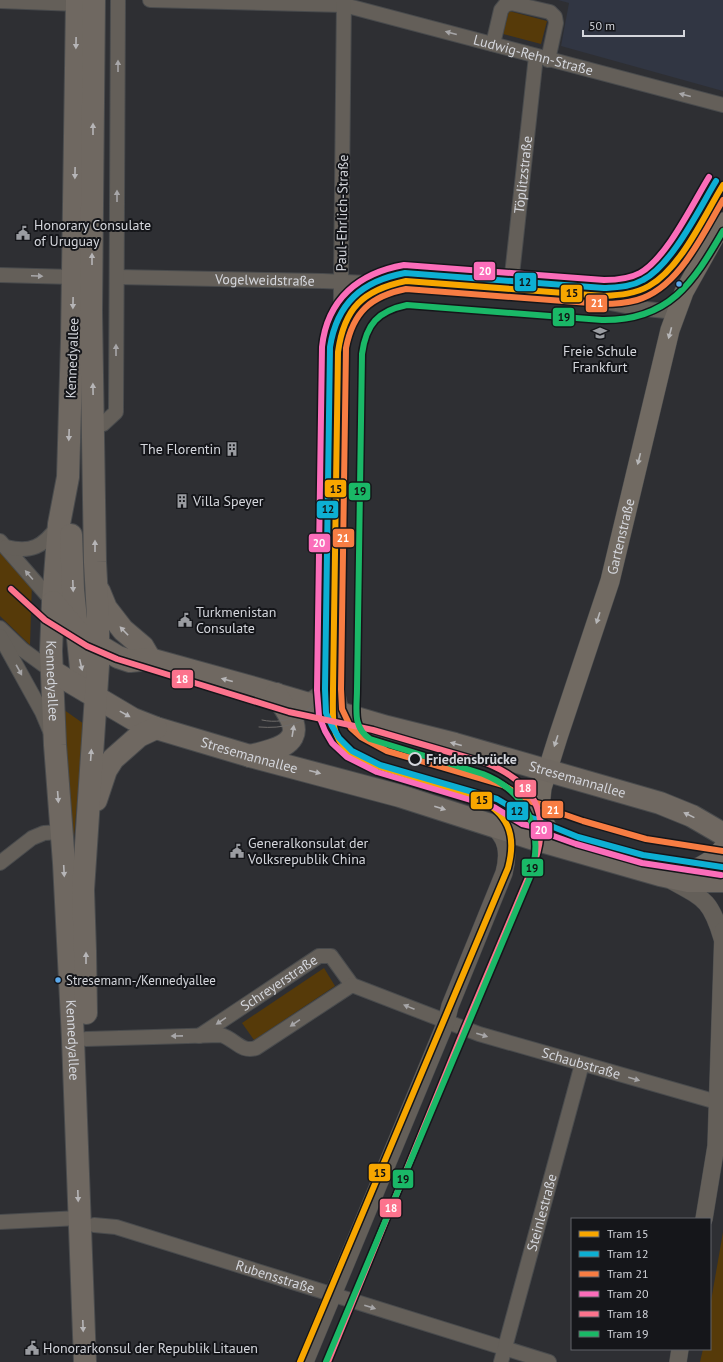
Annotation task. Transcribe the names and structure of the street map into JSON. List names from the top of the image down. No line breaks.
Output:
{"streets":{"main road":["Kennedyallee","Gartenstraße","Stresemannallee"],"street":["Ludwig-Rehn-Straße","Töplitzstraße","Paul-Ehrlich-Straße","Vogelweidstraße","Schreyerstraße","Schaubstraße","Steinlestraße","Rubensstraße"]},"crossings":[["Ludwig-Rehn-Straße","Töplitzstraße"],["Ludwig-Rehn-Straße","Paul-Ehrlich-Straße"],["Töplitzstraße","Vogelweidstraße"],["Paul-Ehrlich-Straße","Vogelweidstraße"],["Paul-Ehrlich-Straße","Stresemannallee"],["Vogelweidstraße","Gartenstraße"],["Kennedyallee","Stresemannallee"],["Kennedyallee","Rubensstraße"],["Gartenstraße","Stresemannallee"],["Schaubstraße","Steinlestraße"],["Steinlestraße","Rubensstraße"]],"one_way":["Ludwig-Rehn-Straße","Gartenstraße","Schaubstraße"],"places":{"public building":["Honorary Consulate of Uruguay","Turkmenistan Consulate","Generalkonsulat der Volksrepublik China","Honorarkonsul der Republik Litauen"],"school or university":["Freie Schule Frankfurt"],"building":["The Florentin","Villa Speyer"],"other":["Friedensbrücke","Stresemann-/Kennedyallee"]},"lines":["tram line 20","tram line 12","tram line 15","tram line 21","tram line 19","tram line 18"],"legend":["Tram 15","Tram 12","Tram 21","Tram 20","Tram 18","Tram 19"],"scale_bar":"50 m"}
